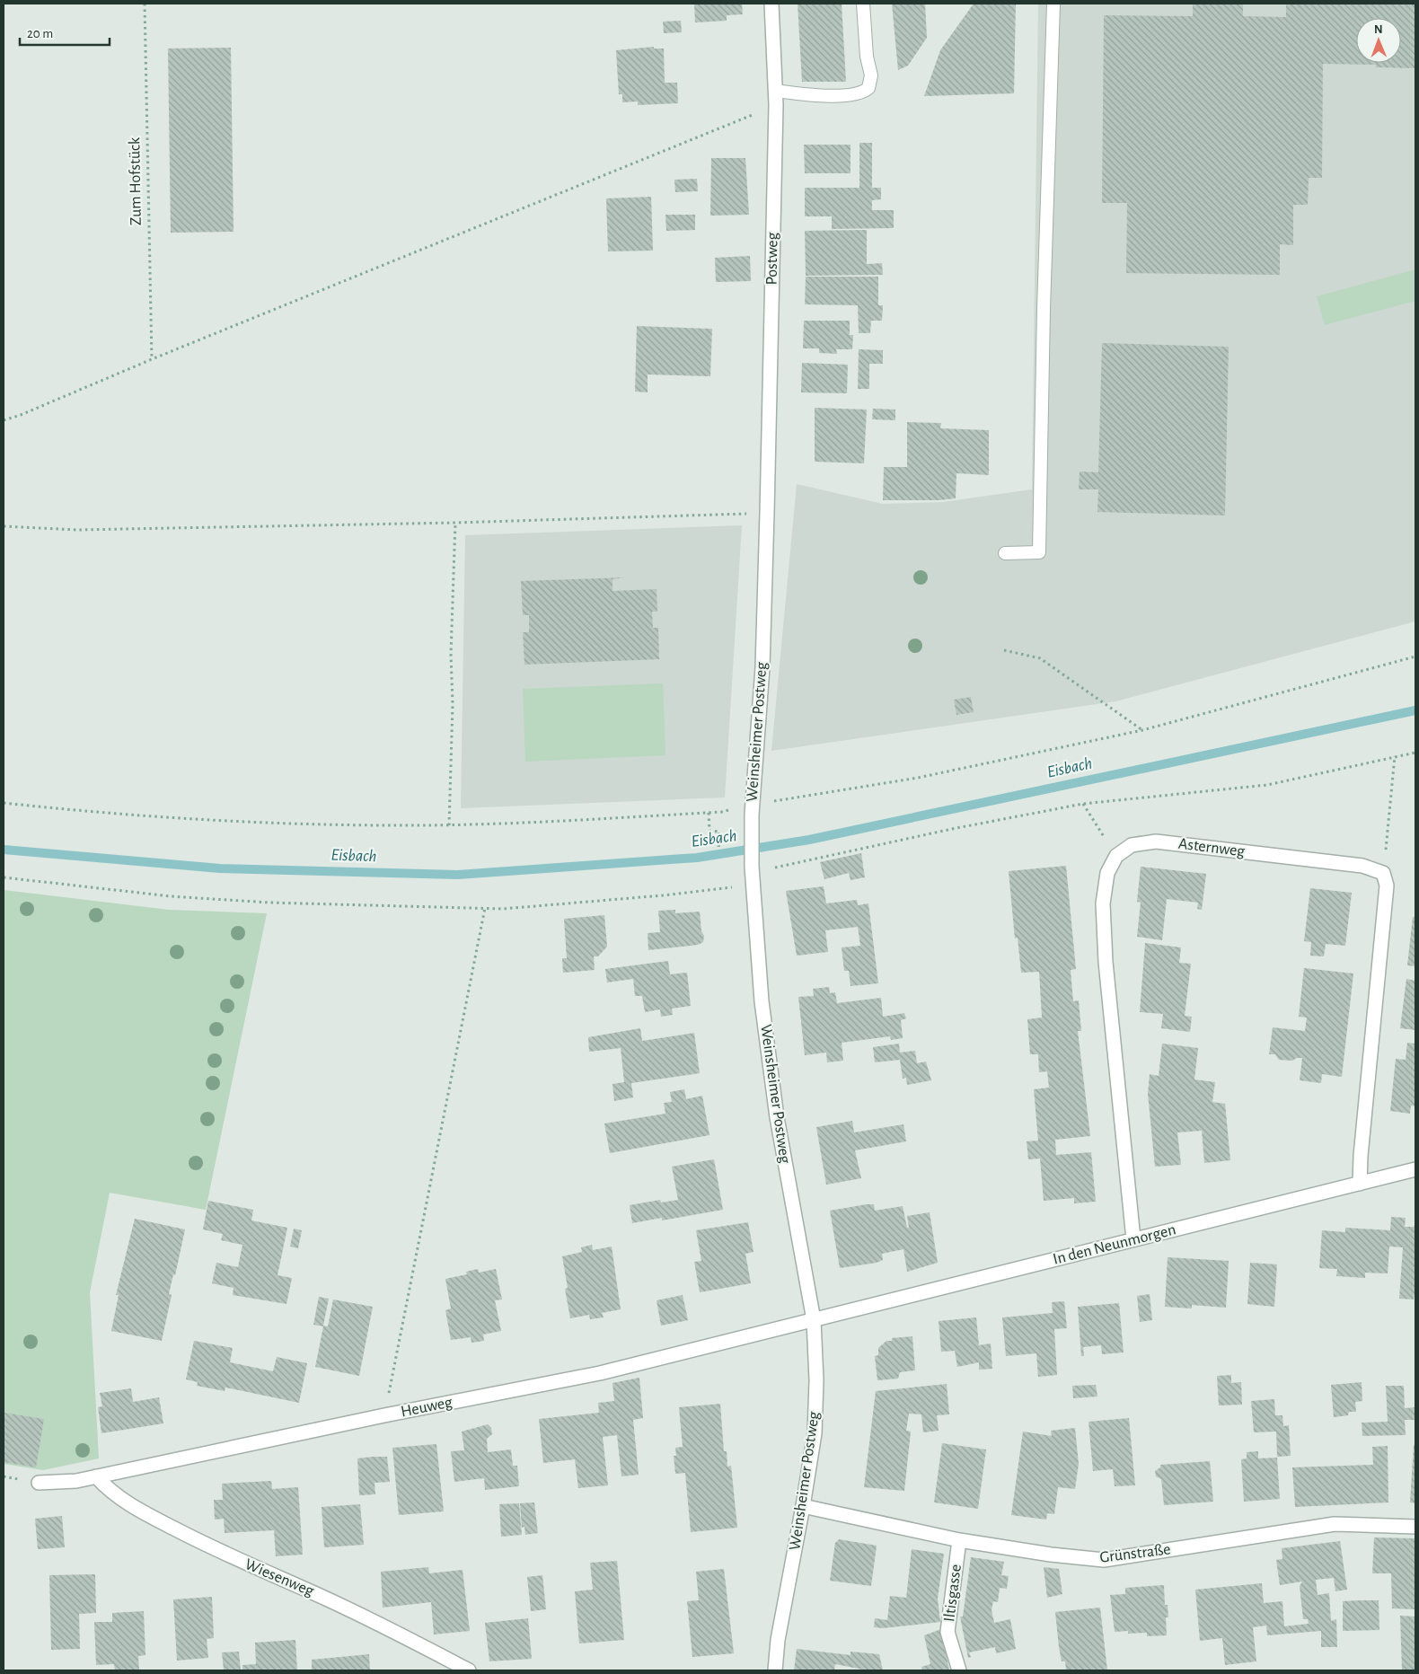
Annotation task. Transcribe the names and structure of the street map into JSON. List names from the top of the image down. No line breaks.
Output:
{"streets":{"street":["Postweg","Weinsheimer Postweg","Asternweg","In den Neunmorgen","Heuweg","Grünstraße","Wiesenweg","Iltisgasse"],"path":["Zum Hofstück"]},"crossings":[["Postweg","Weinsheimer Postweg"],["Weinsheimer Postweg","In den Neunmorgen"],["Weinsheimer Postweg","Heuweg"],["Weinsheimer Postweg","Grünstraße"],["In den Neunmorgen","Heuweg"],["Heuweg","Wiesenweg"],["Grünstraße","Iltisgasse"]],"water":["Eisbach"],"scale_bar":"20 m","north":"top"}
